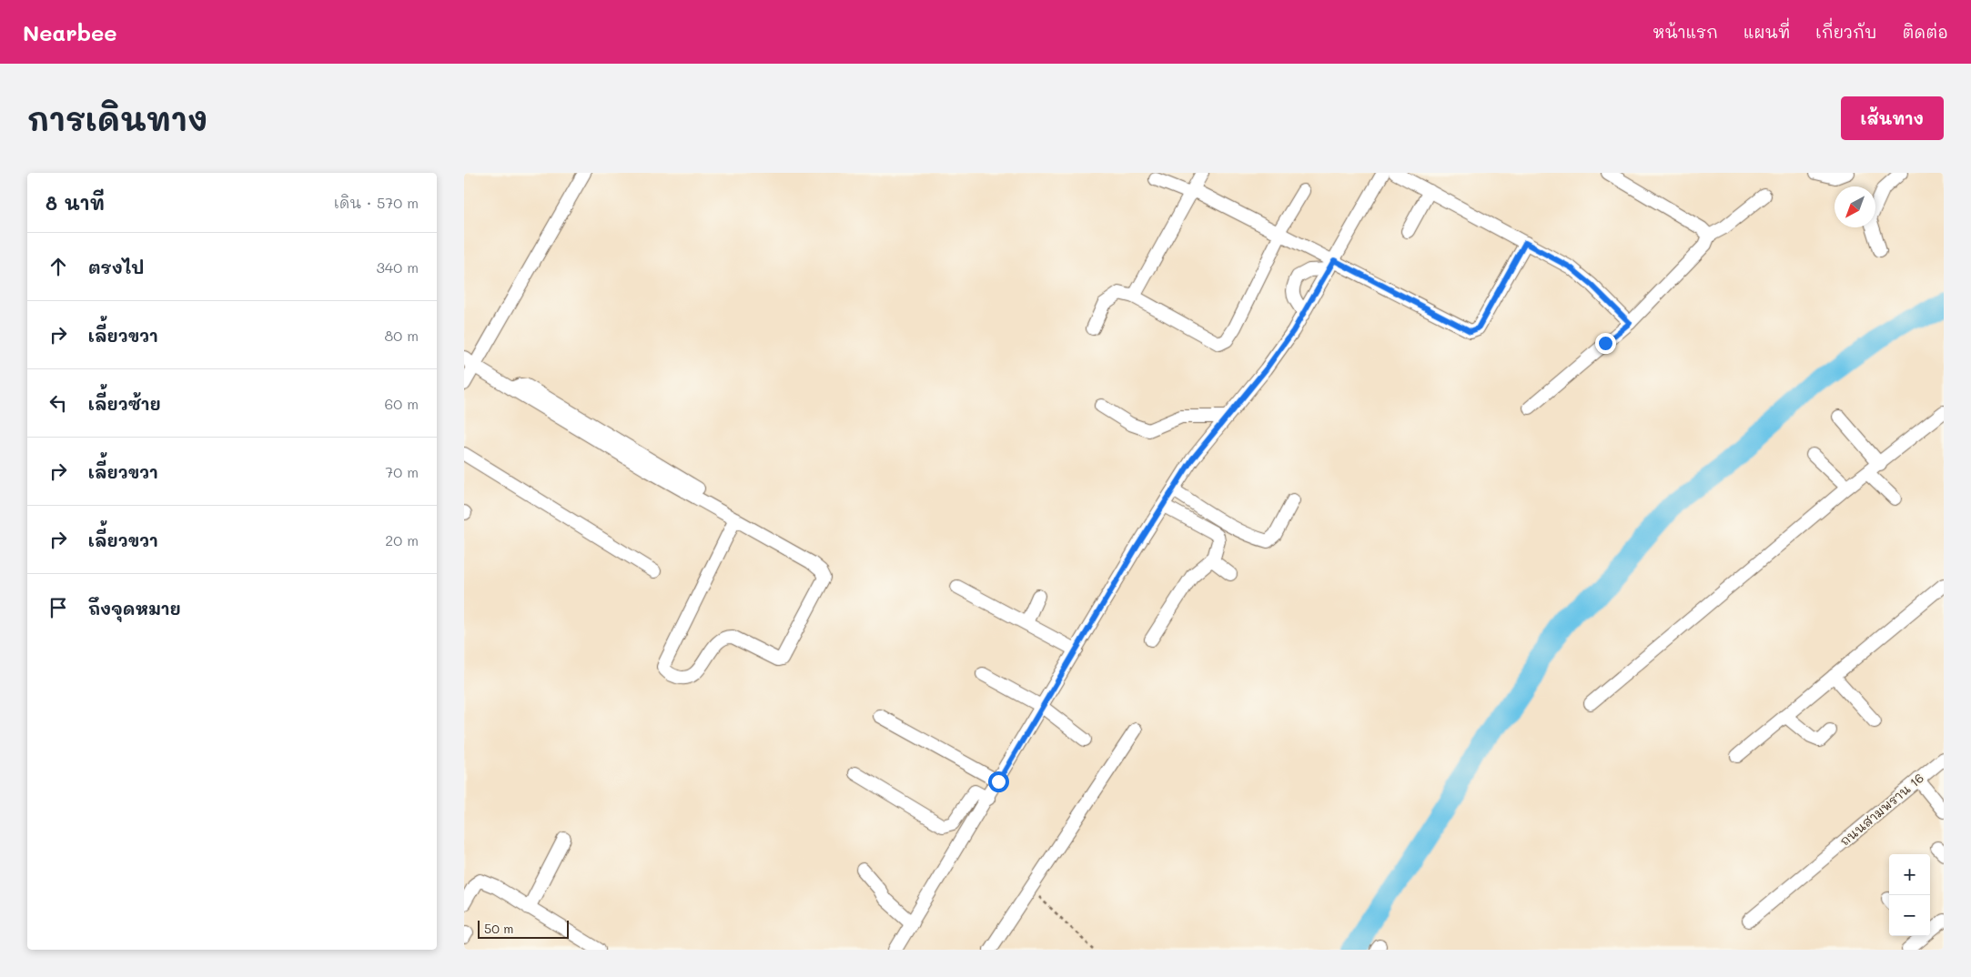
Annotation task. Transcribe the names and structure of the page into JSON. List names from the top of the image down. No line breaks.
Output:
{"streets":{"street":["ถนนสามพราน 16"]},"scale_bar":"50 m","north":"bottom left","page":{"header":"Nearbee","nav":["หน้าแรก","แผนที่","เกี่ยวกับ","ติดต่อ"],"buttons":"เส้นทาง","title":"การเดินทาง","heading":["8 นาที","เดิน · 570 m"],"list":[["ตรงไป","340 m"],["เลี้ยวขวา","80 m"],["เลี้ยวซ้าย","60 m"],["เลี้ยวขวา","70 m"],["เลี้ยวขวา","20 m"],"ถึงจุดหมาย"],"map_buttons":["+","−"],"scale":"50 m"}}
